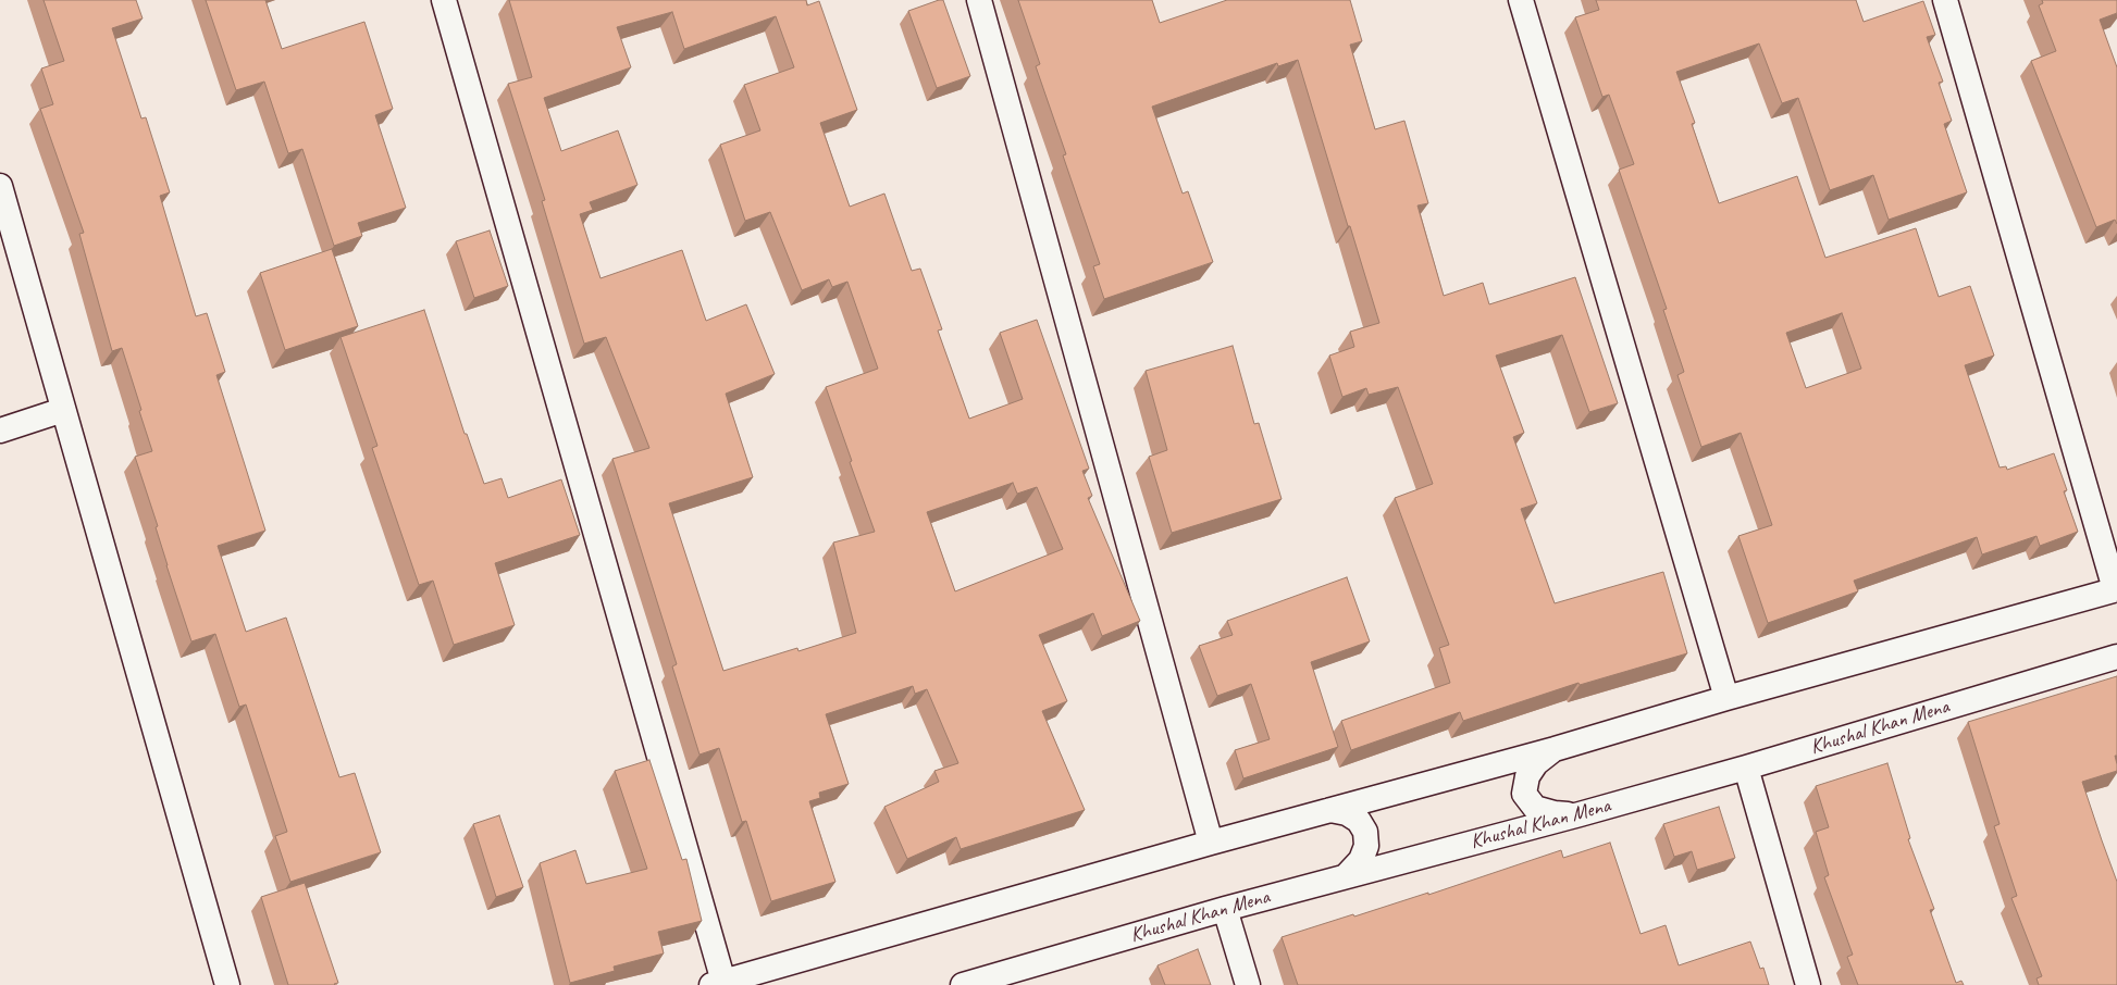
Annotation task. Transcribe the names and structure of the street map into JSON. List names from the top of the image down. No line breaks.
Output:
{"streets":{"street":["Khushal Khan Mena"]}}
